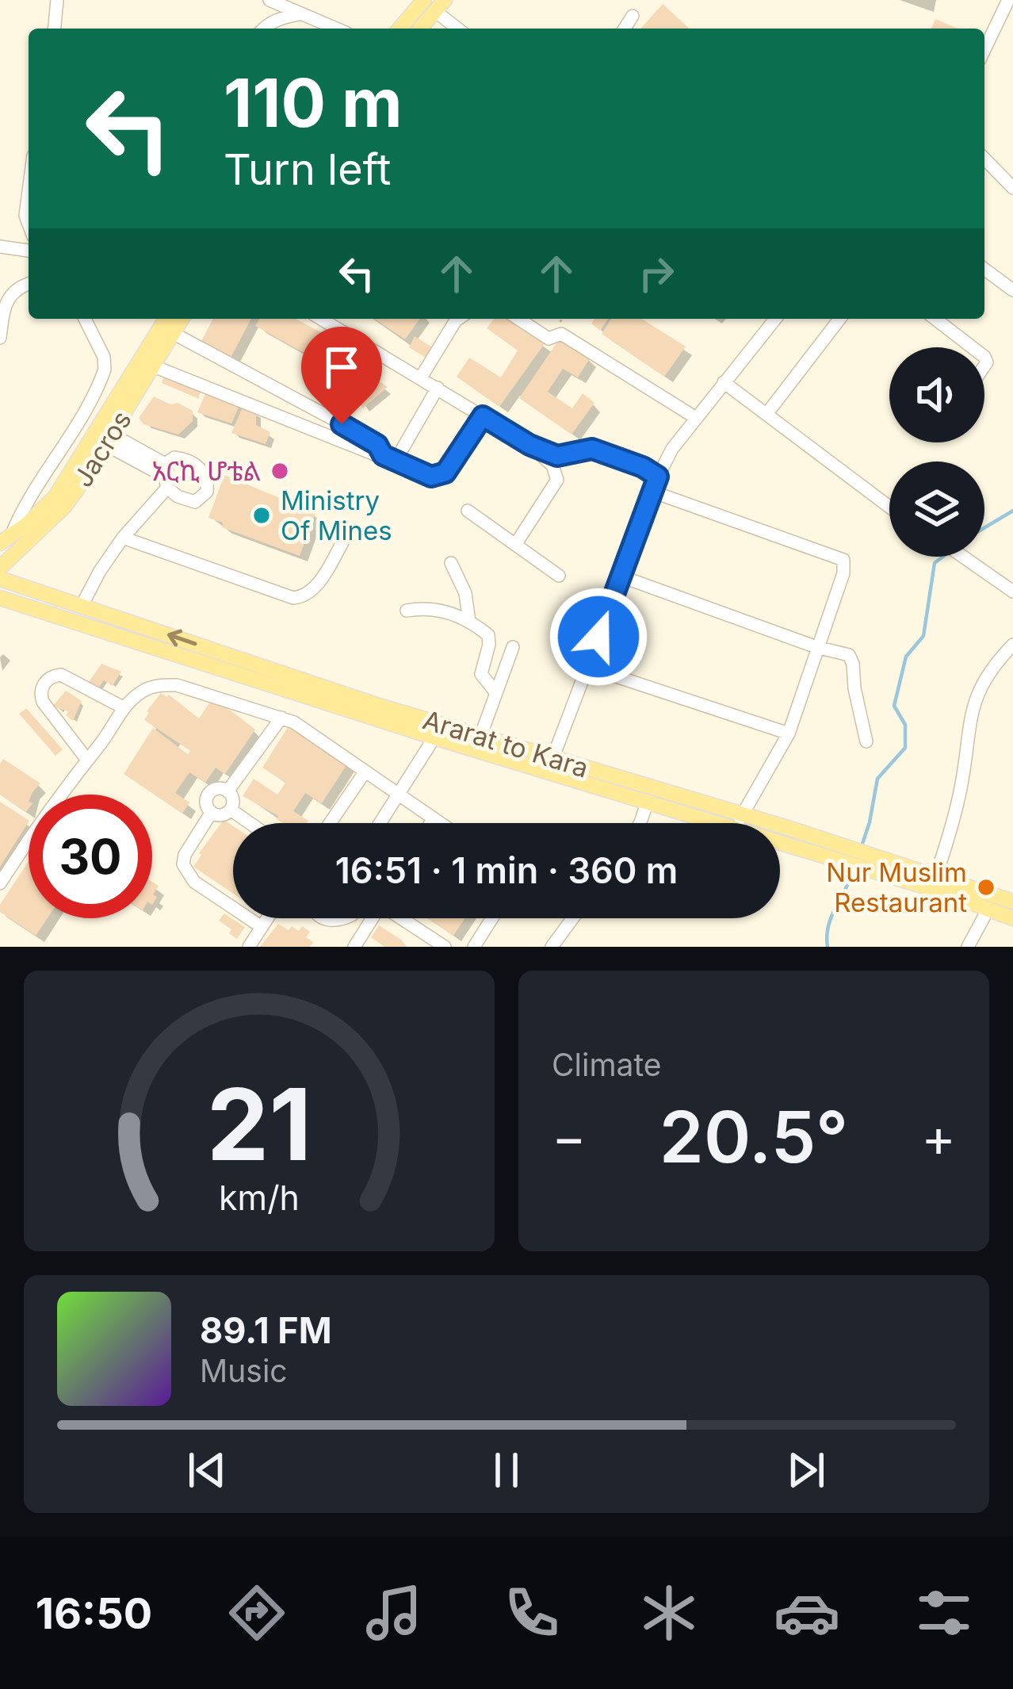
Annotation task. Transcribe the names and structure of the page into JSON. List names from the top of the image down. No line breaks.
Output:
{"streets":{"main road":["Jacros","Ararat to Kara"]},"places":["አርኪ ሆቴል","Ministry Of Mines","Nur Muslim Restaurant"],"page":{"turn":["110 m","Turn left"],"limit":"30","trip":"16:51 · 1 min · 360 m","tile":"Climate","heat":["−","20.5°","+"],"song":["89.1 FM","Music"],"tabs":"16:50","gauge":["21","km/h"]}}
